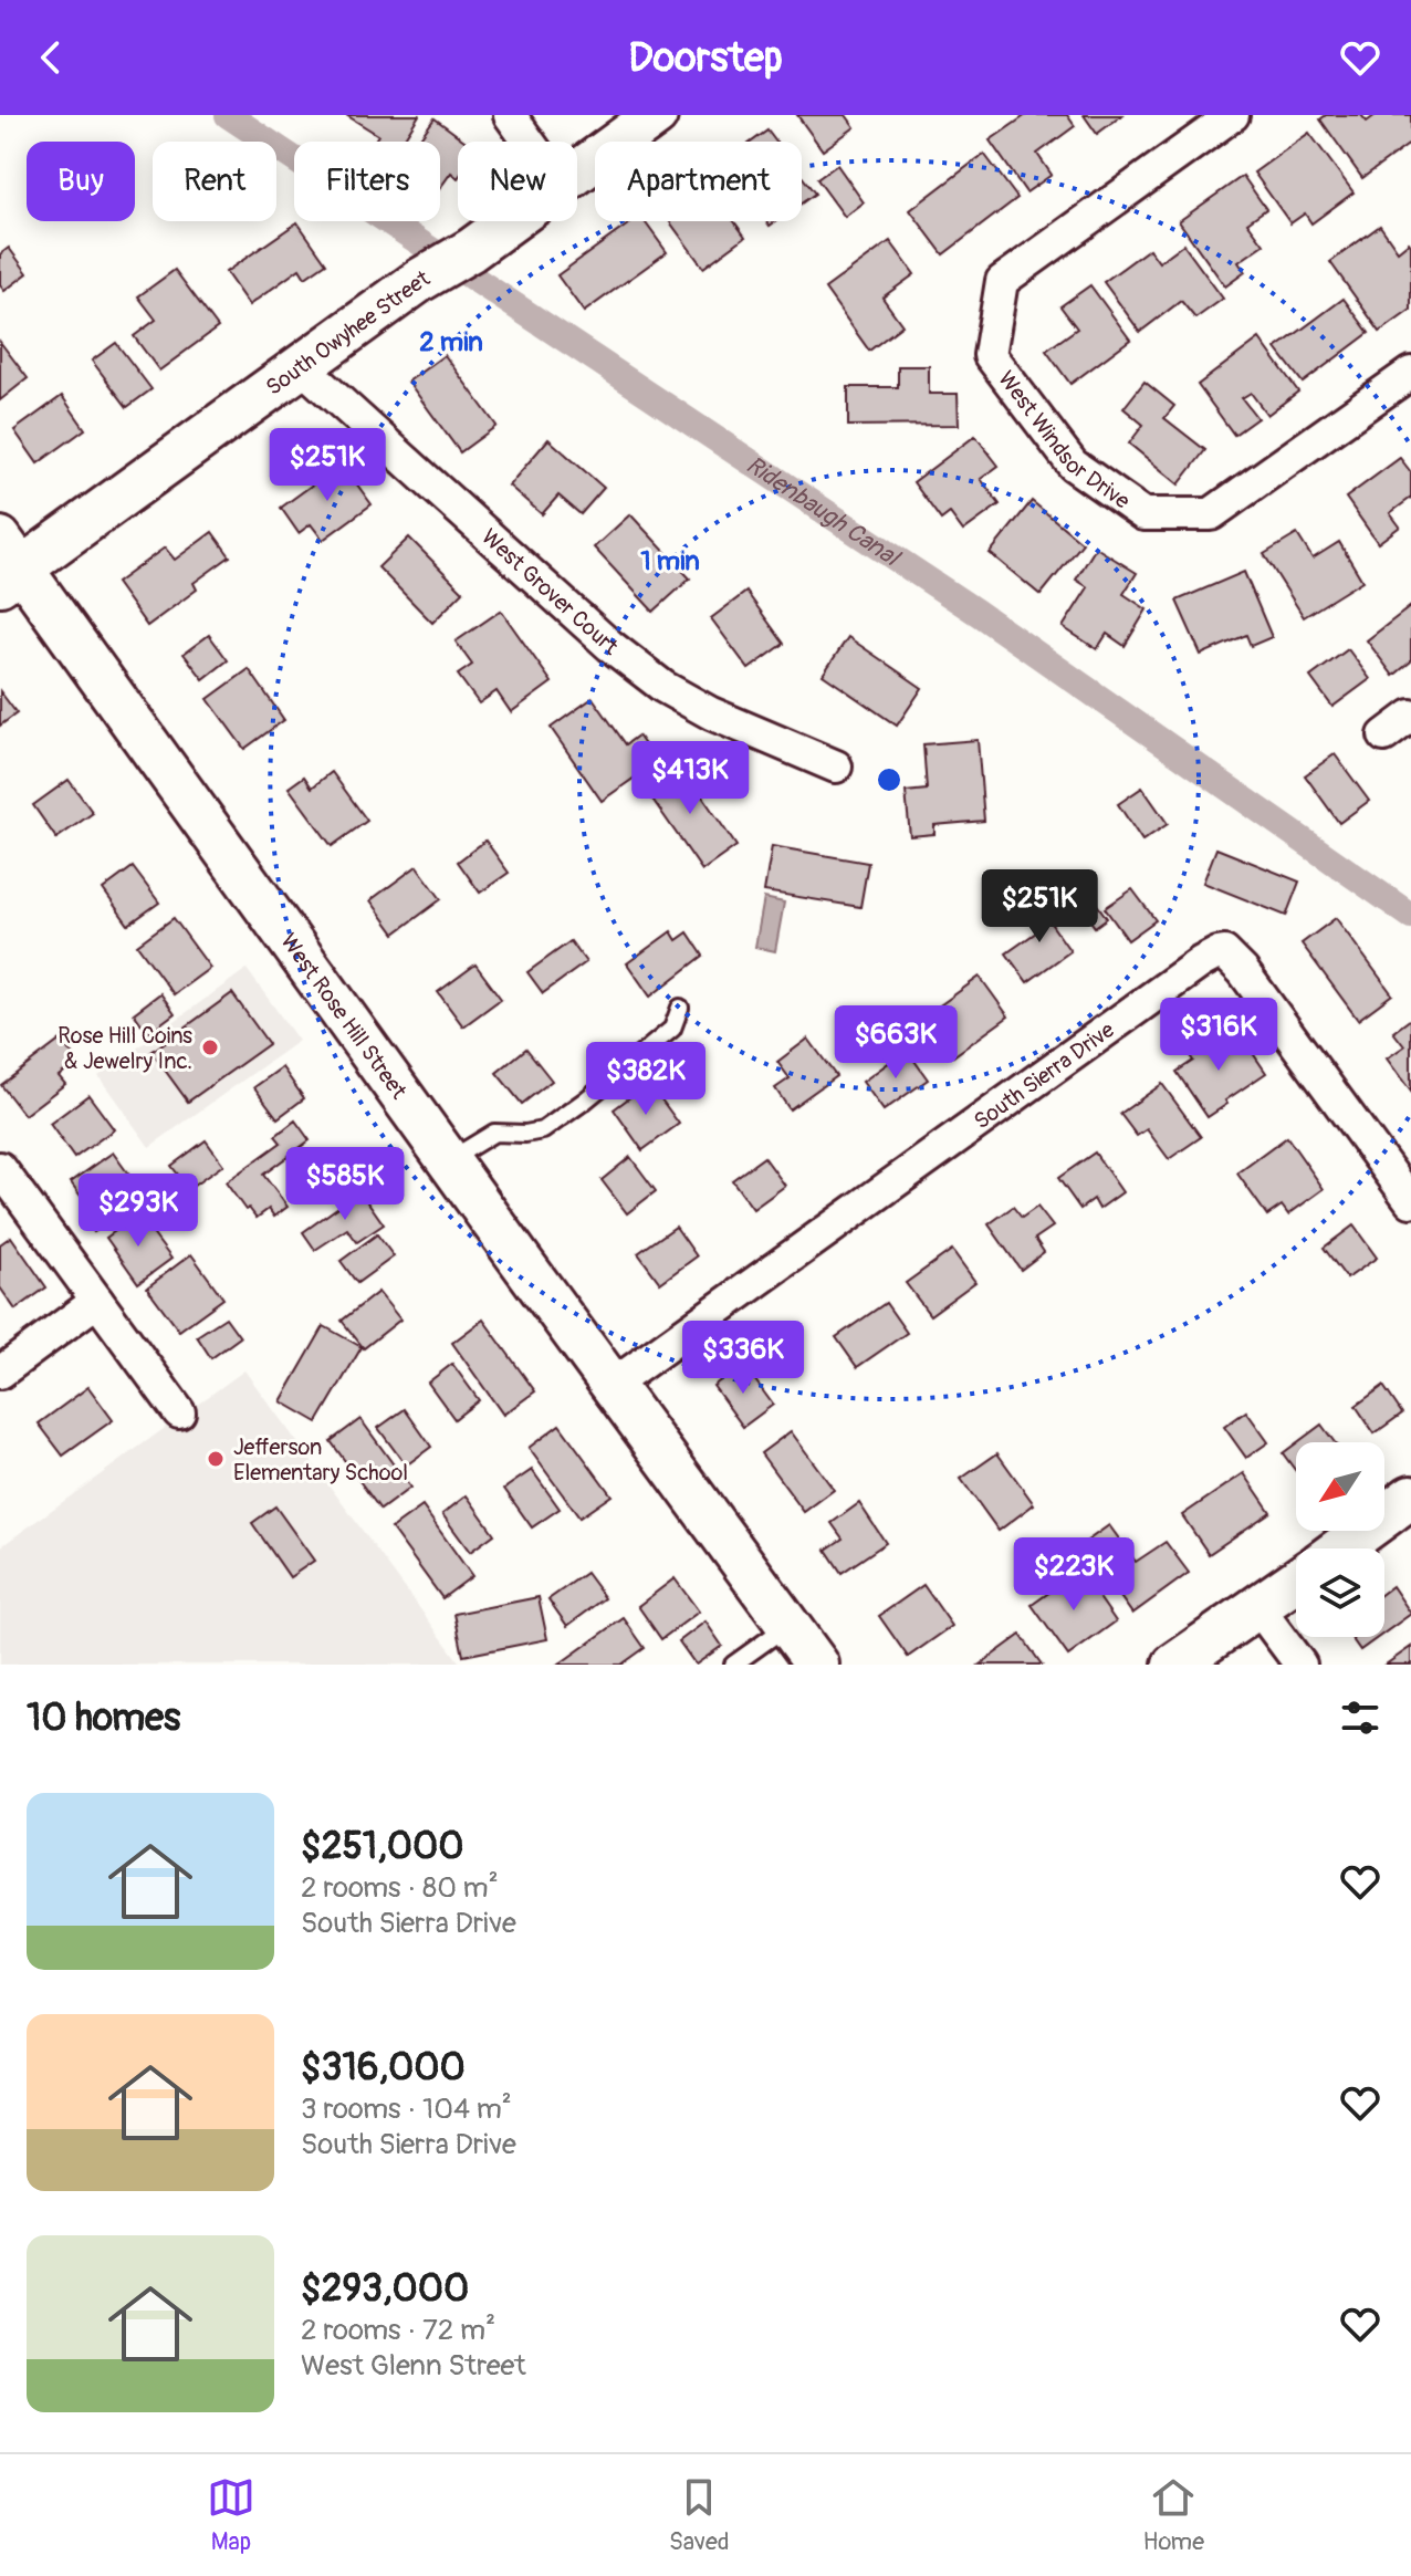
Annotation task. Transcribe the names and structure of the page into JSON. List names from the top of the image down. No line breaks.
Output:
{"streets":{"street":["South Owyhee Street","West Windsor Drive","West Grover Court","West Rose Hill Street","South Sierra Drive"]},"crossings":[["South Owyhee Street","West Grover Court"],["South Owyhee Street","West Rose Hill Street"],["West Rose Hill Street","South Sierra Drive"]],"water":["Ridenbaugh Canal"],"places":["Rose Hill Coins & Jewelry Inc.","Jefferson Elementary School"],"north":"bottom left","page":{"header":"Doorstep","chip":["Buy","Rent","Filters","New","Apartment"],"price":["$251K","$413K","$251K","$316K","$663K","$382K","$585K","$293K","$336K","$223K"],"heading":"10 homes","list":[{"name":"$251,000","note":"2 rooms · 80 m² · South Sierra Drive"},{"name":"$316,000","note":"3 rooms · 104 m² · South Sierra Drive"},{"name":"$293,000","note":"2 rooms · 72 m² · West Glenn Street"}],"tabs":["Map","Saved","Home"]},"rings":["2 min","1 min"]}
